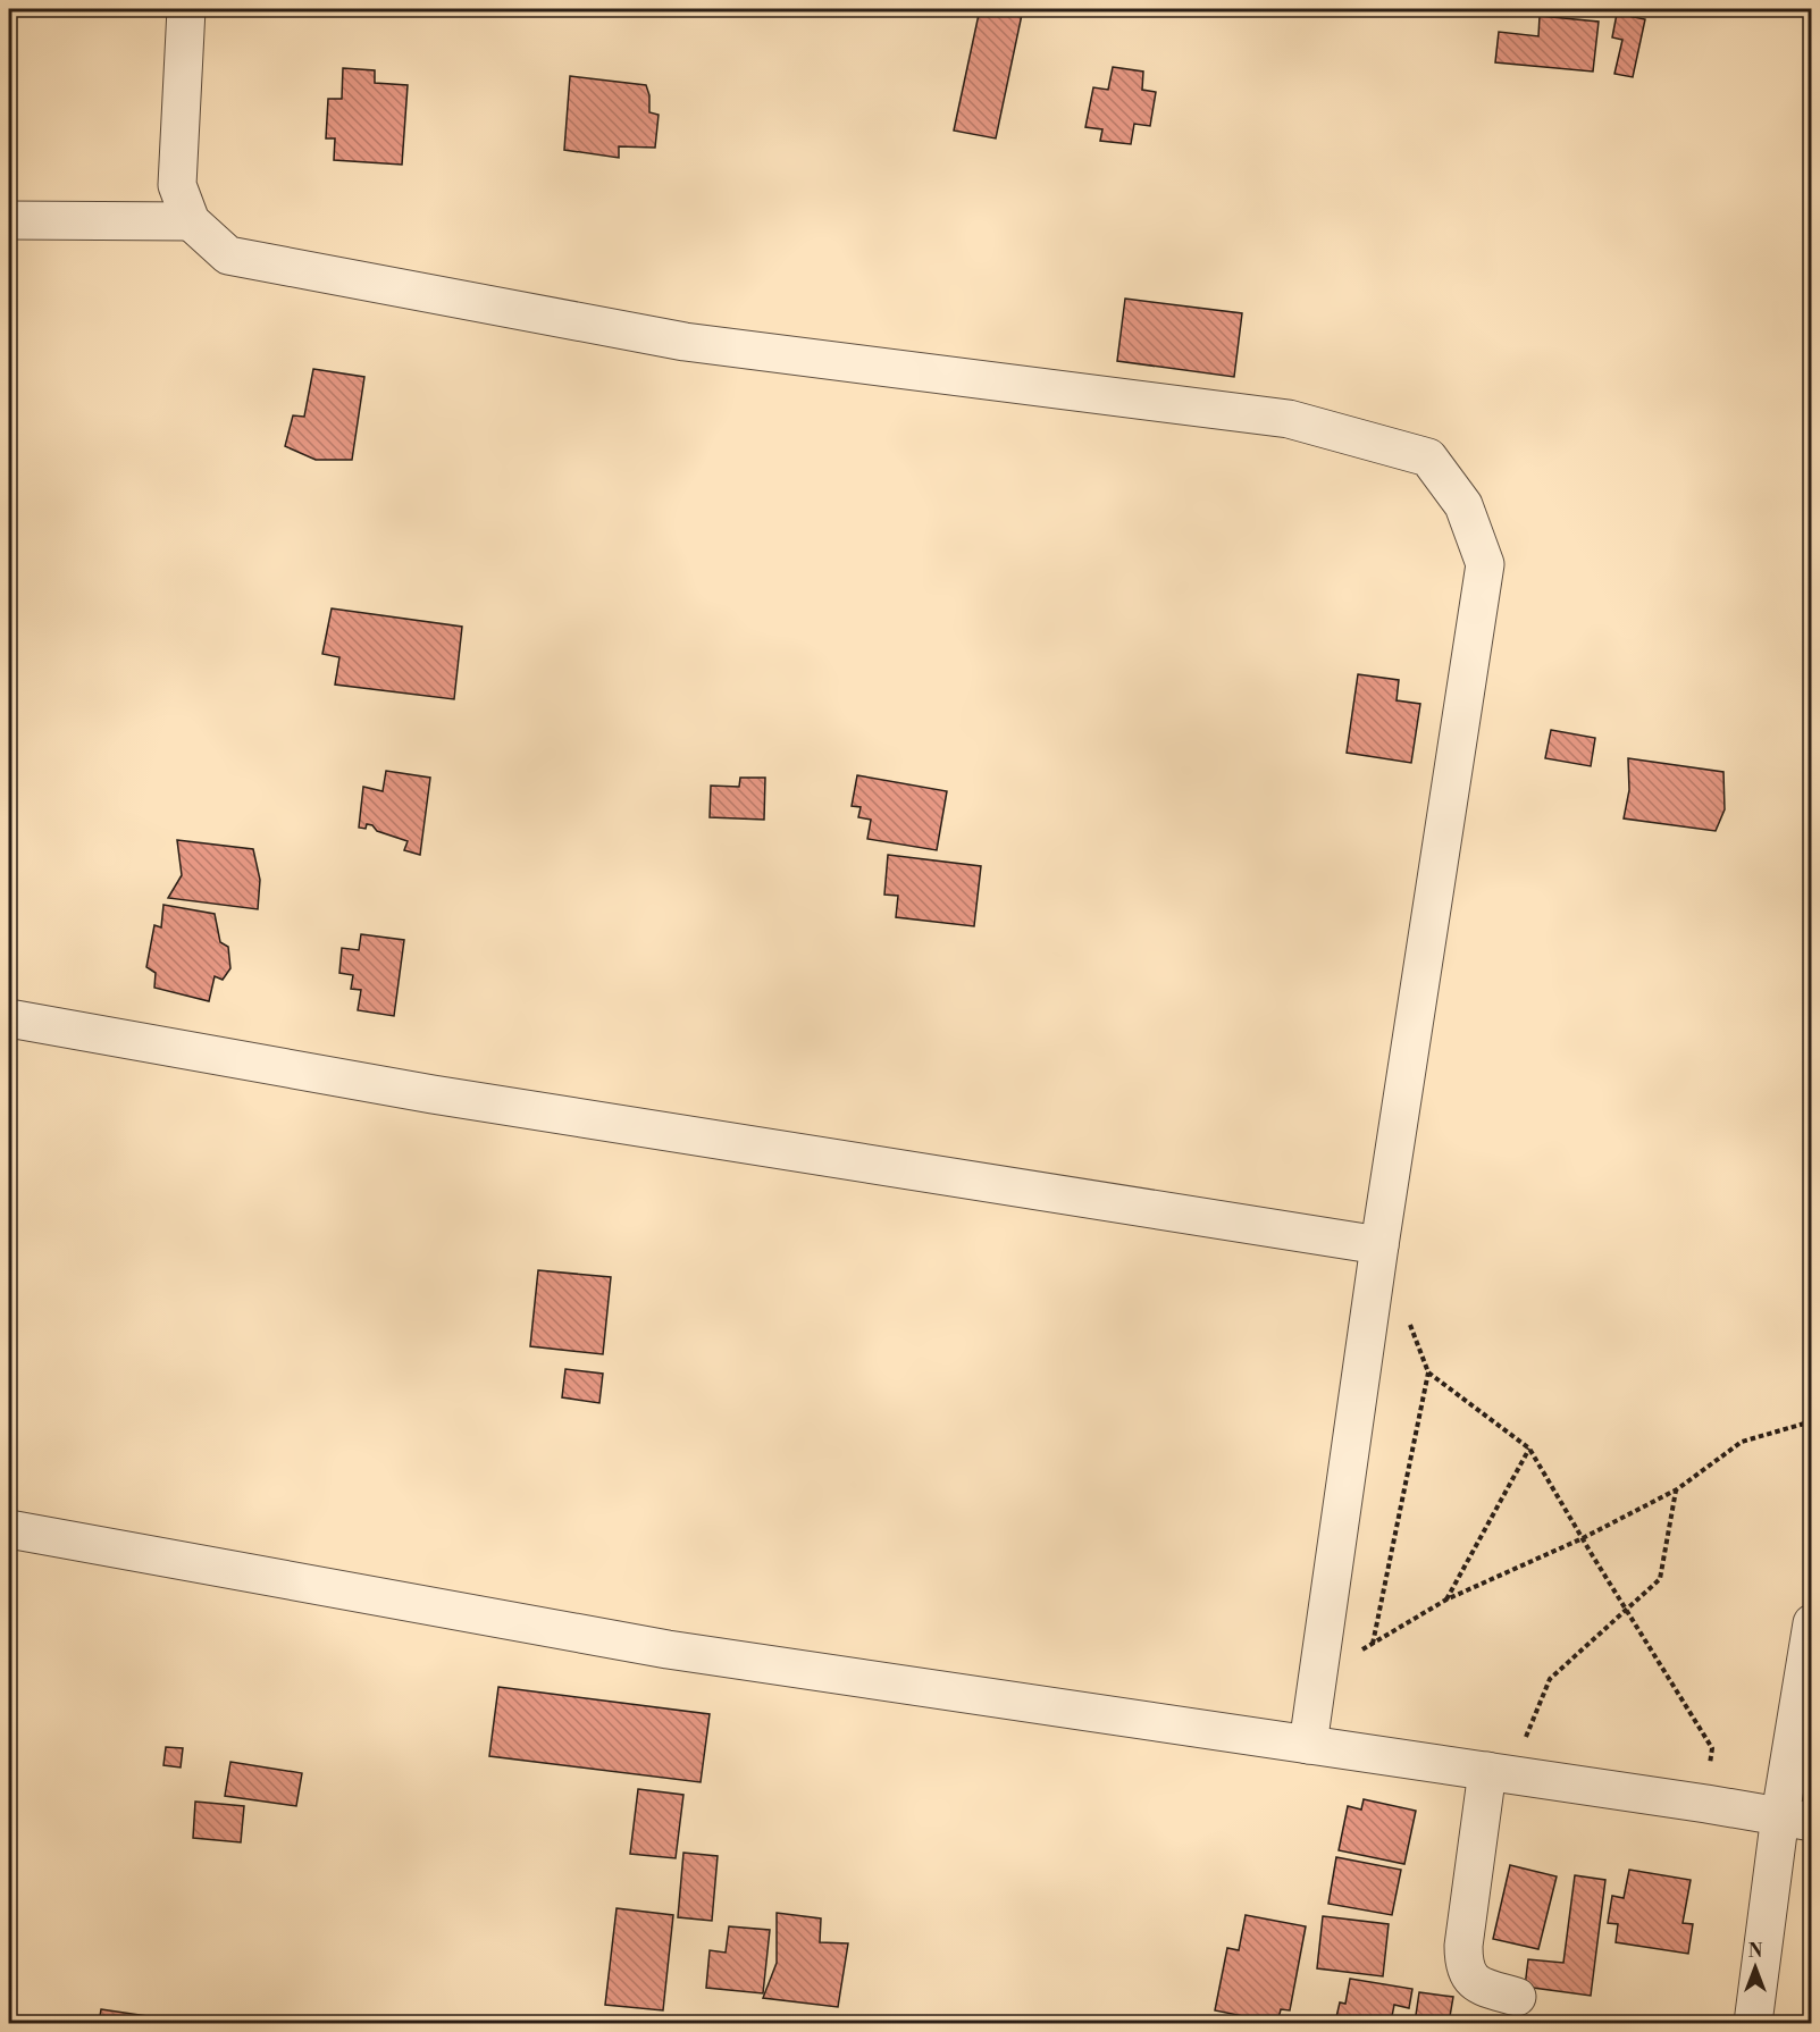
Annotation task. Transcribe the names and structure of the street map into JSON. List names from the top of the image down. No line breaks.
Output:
{"north":"top"}
